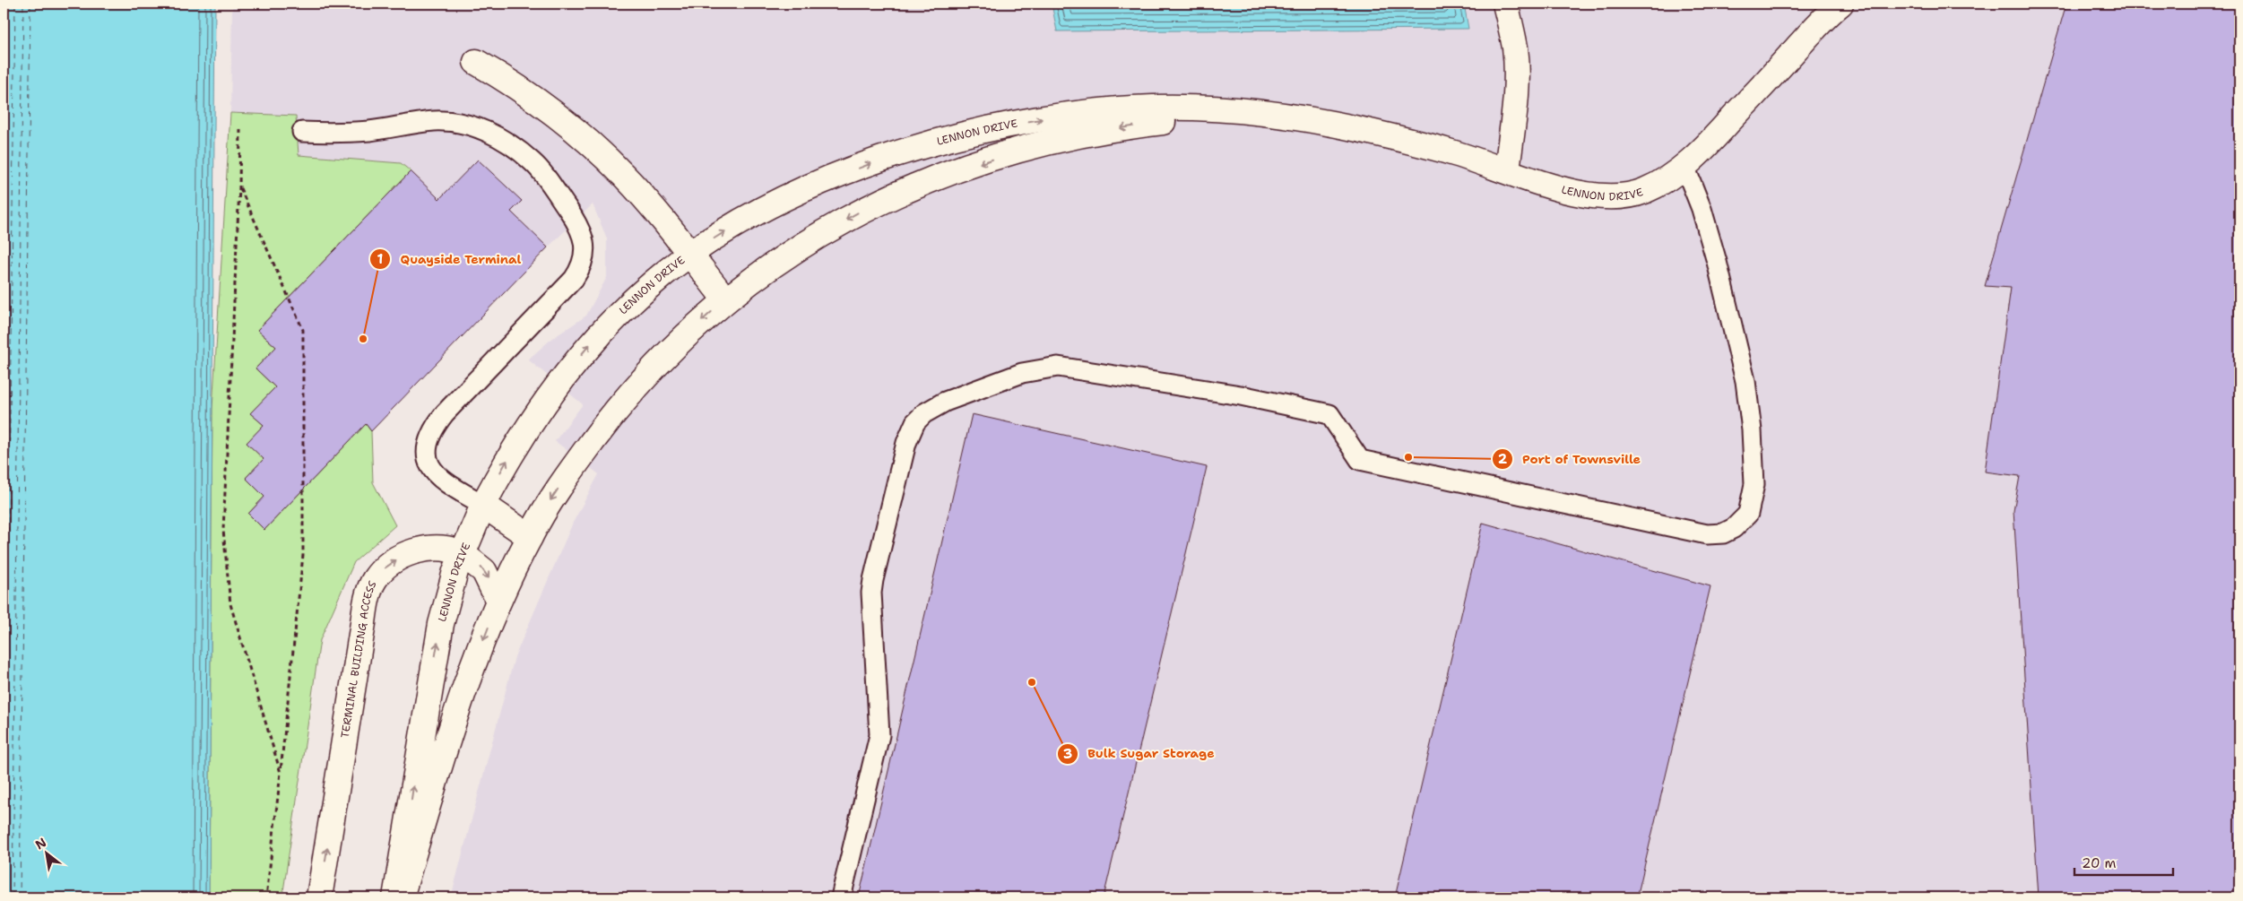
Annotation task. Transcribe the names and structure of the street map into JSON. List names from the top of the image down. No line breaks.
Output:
{"streets":{"street":["LENNON DRIVE","TERMINAL BUILDING ACCESS"]},"crossings":[["LENNON DRIVE","TERMINAL BUILDING ACCESS"]],"places":["Quayside Terminal","Port of Townsville","Bulk Sugar Storage"],"scale_bar":"20 m","north":"top left"}
